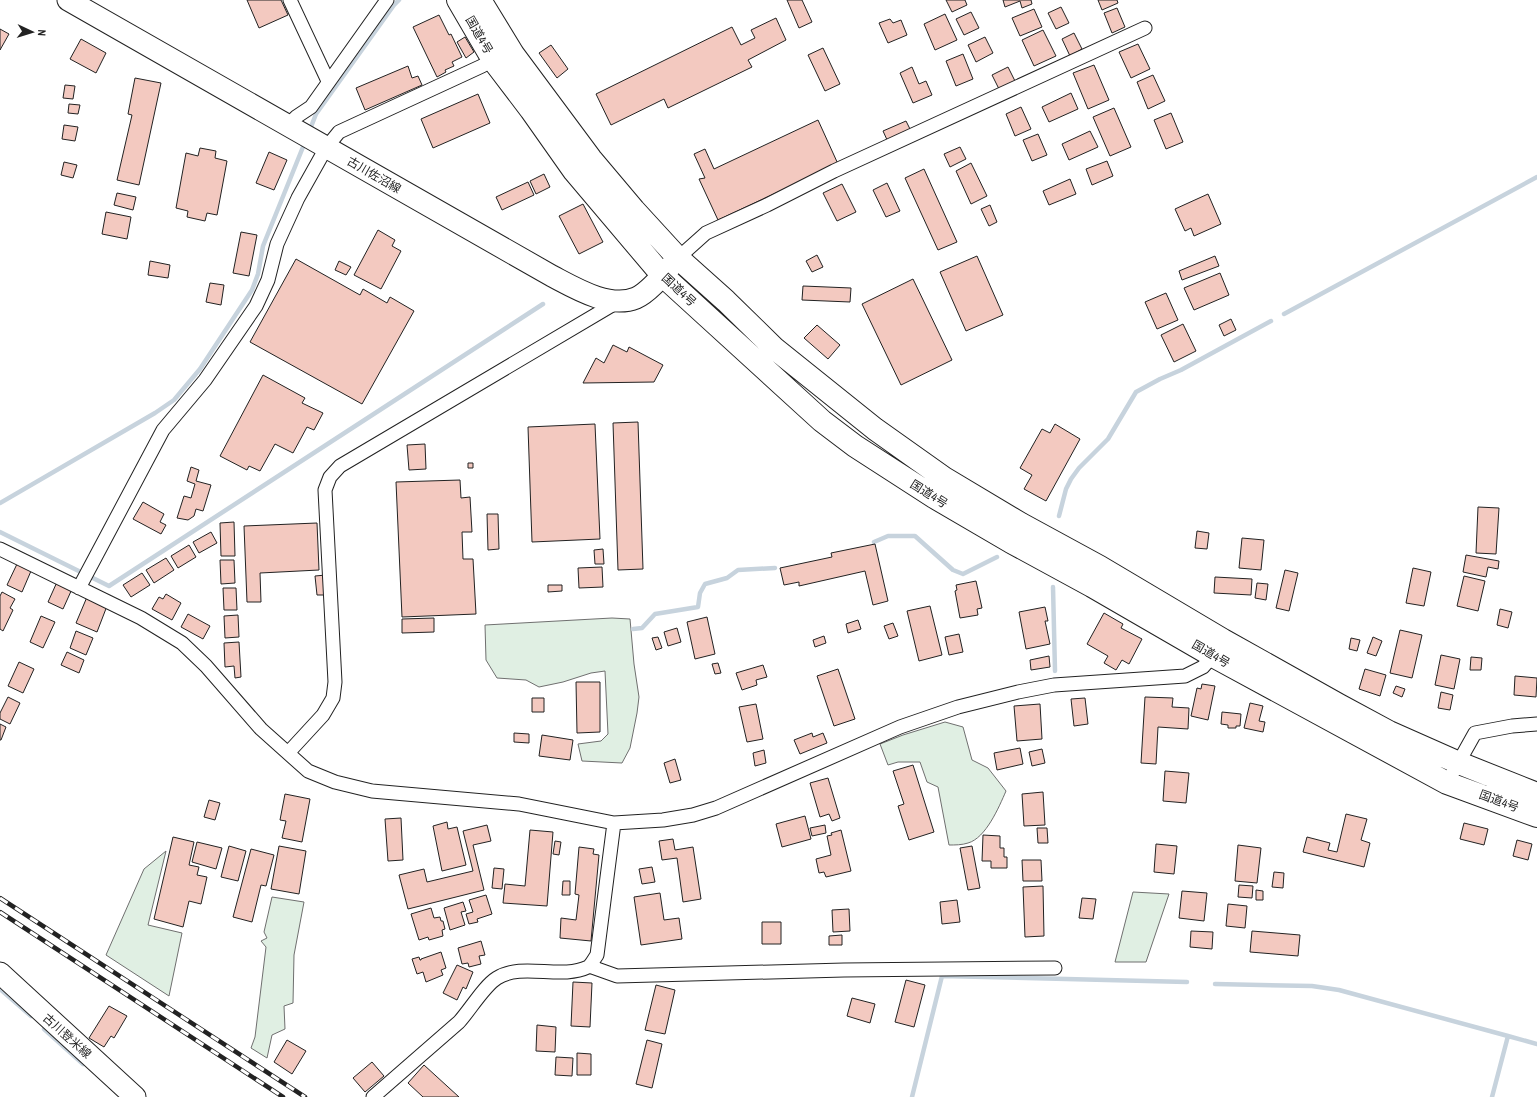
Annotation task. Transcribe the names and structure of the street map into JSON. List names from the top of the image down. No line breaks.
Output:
{"streets":{"highway":["国道4号"],"main road":["古川佐沼線","古川登米線"]},"crossings":[["国道4号","古川佐沼線"]],"north":"right"}
